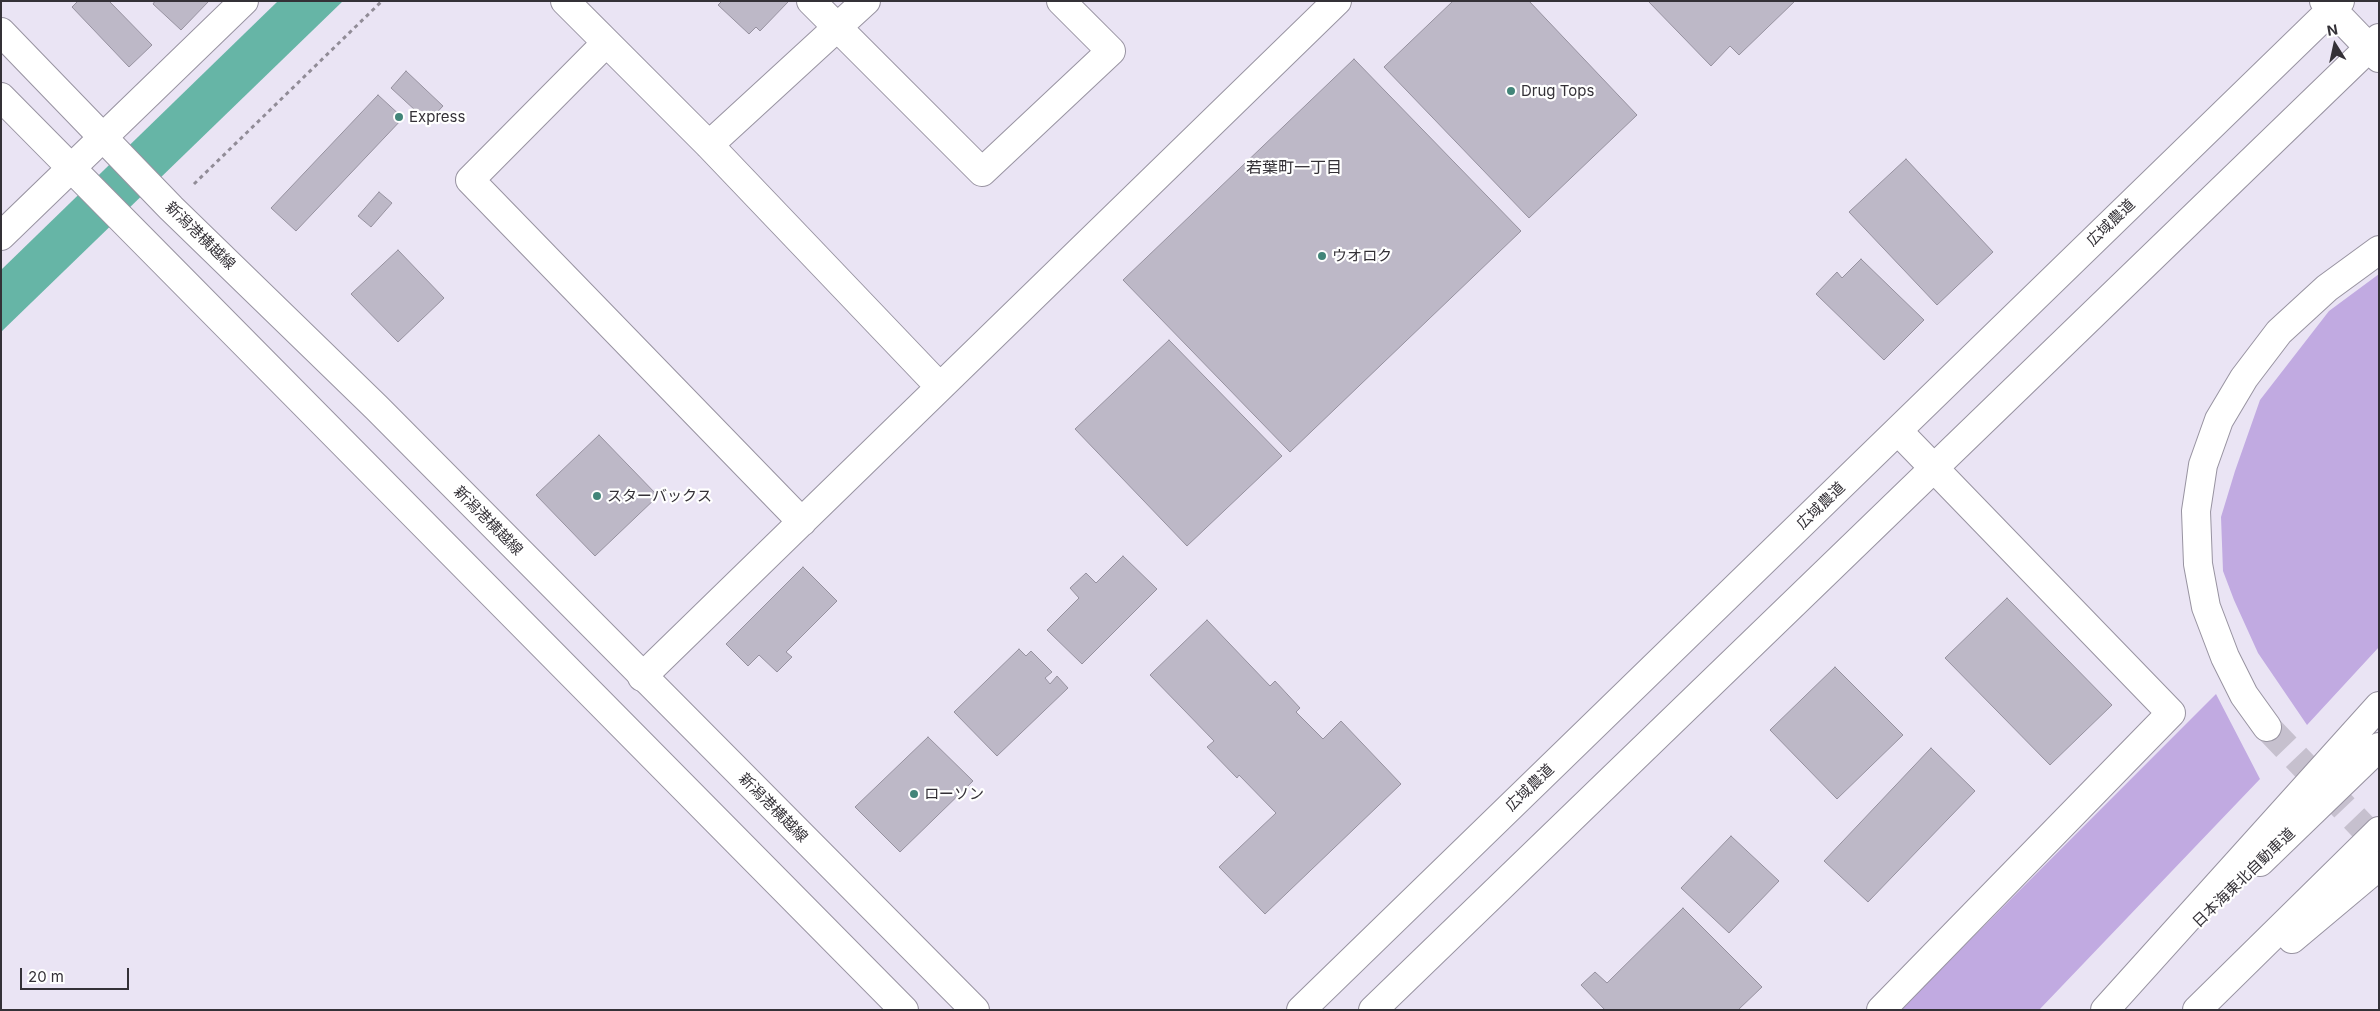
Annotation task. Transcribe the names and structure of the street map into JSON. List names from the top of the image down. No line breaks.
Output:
{"streets":{"main road":["広域農道","新潟港横越線","日本海東北自動車道"]},"districts":["若葉町一丁目"],"places":["Drug Tops","Express","ウオロク","スターバックス","ローソン"],"scale_bar":"20 m","north":"top"}
